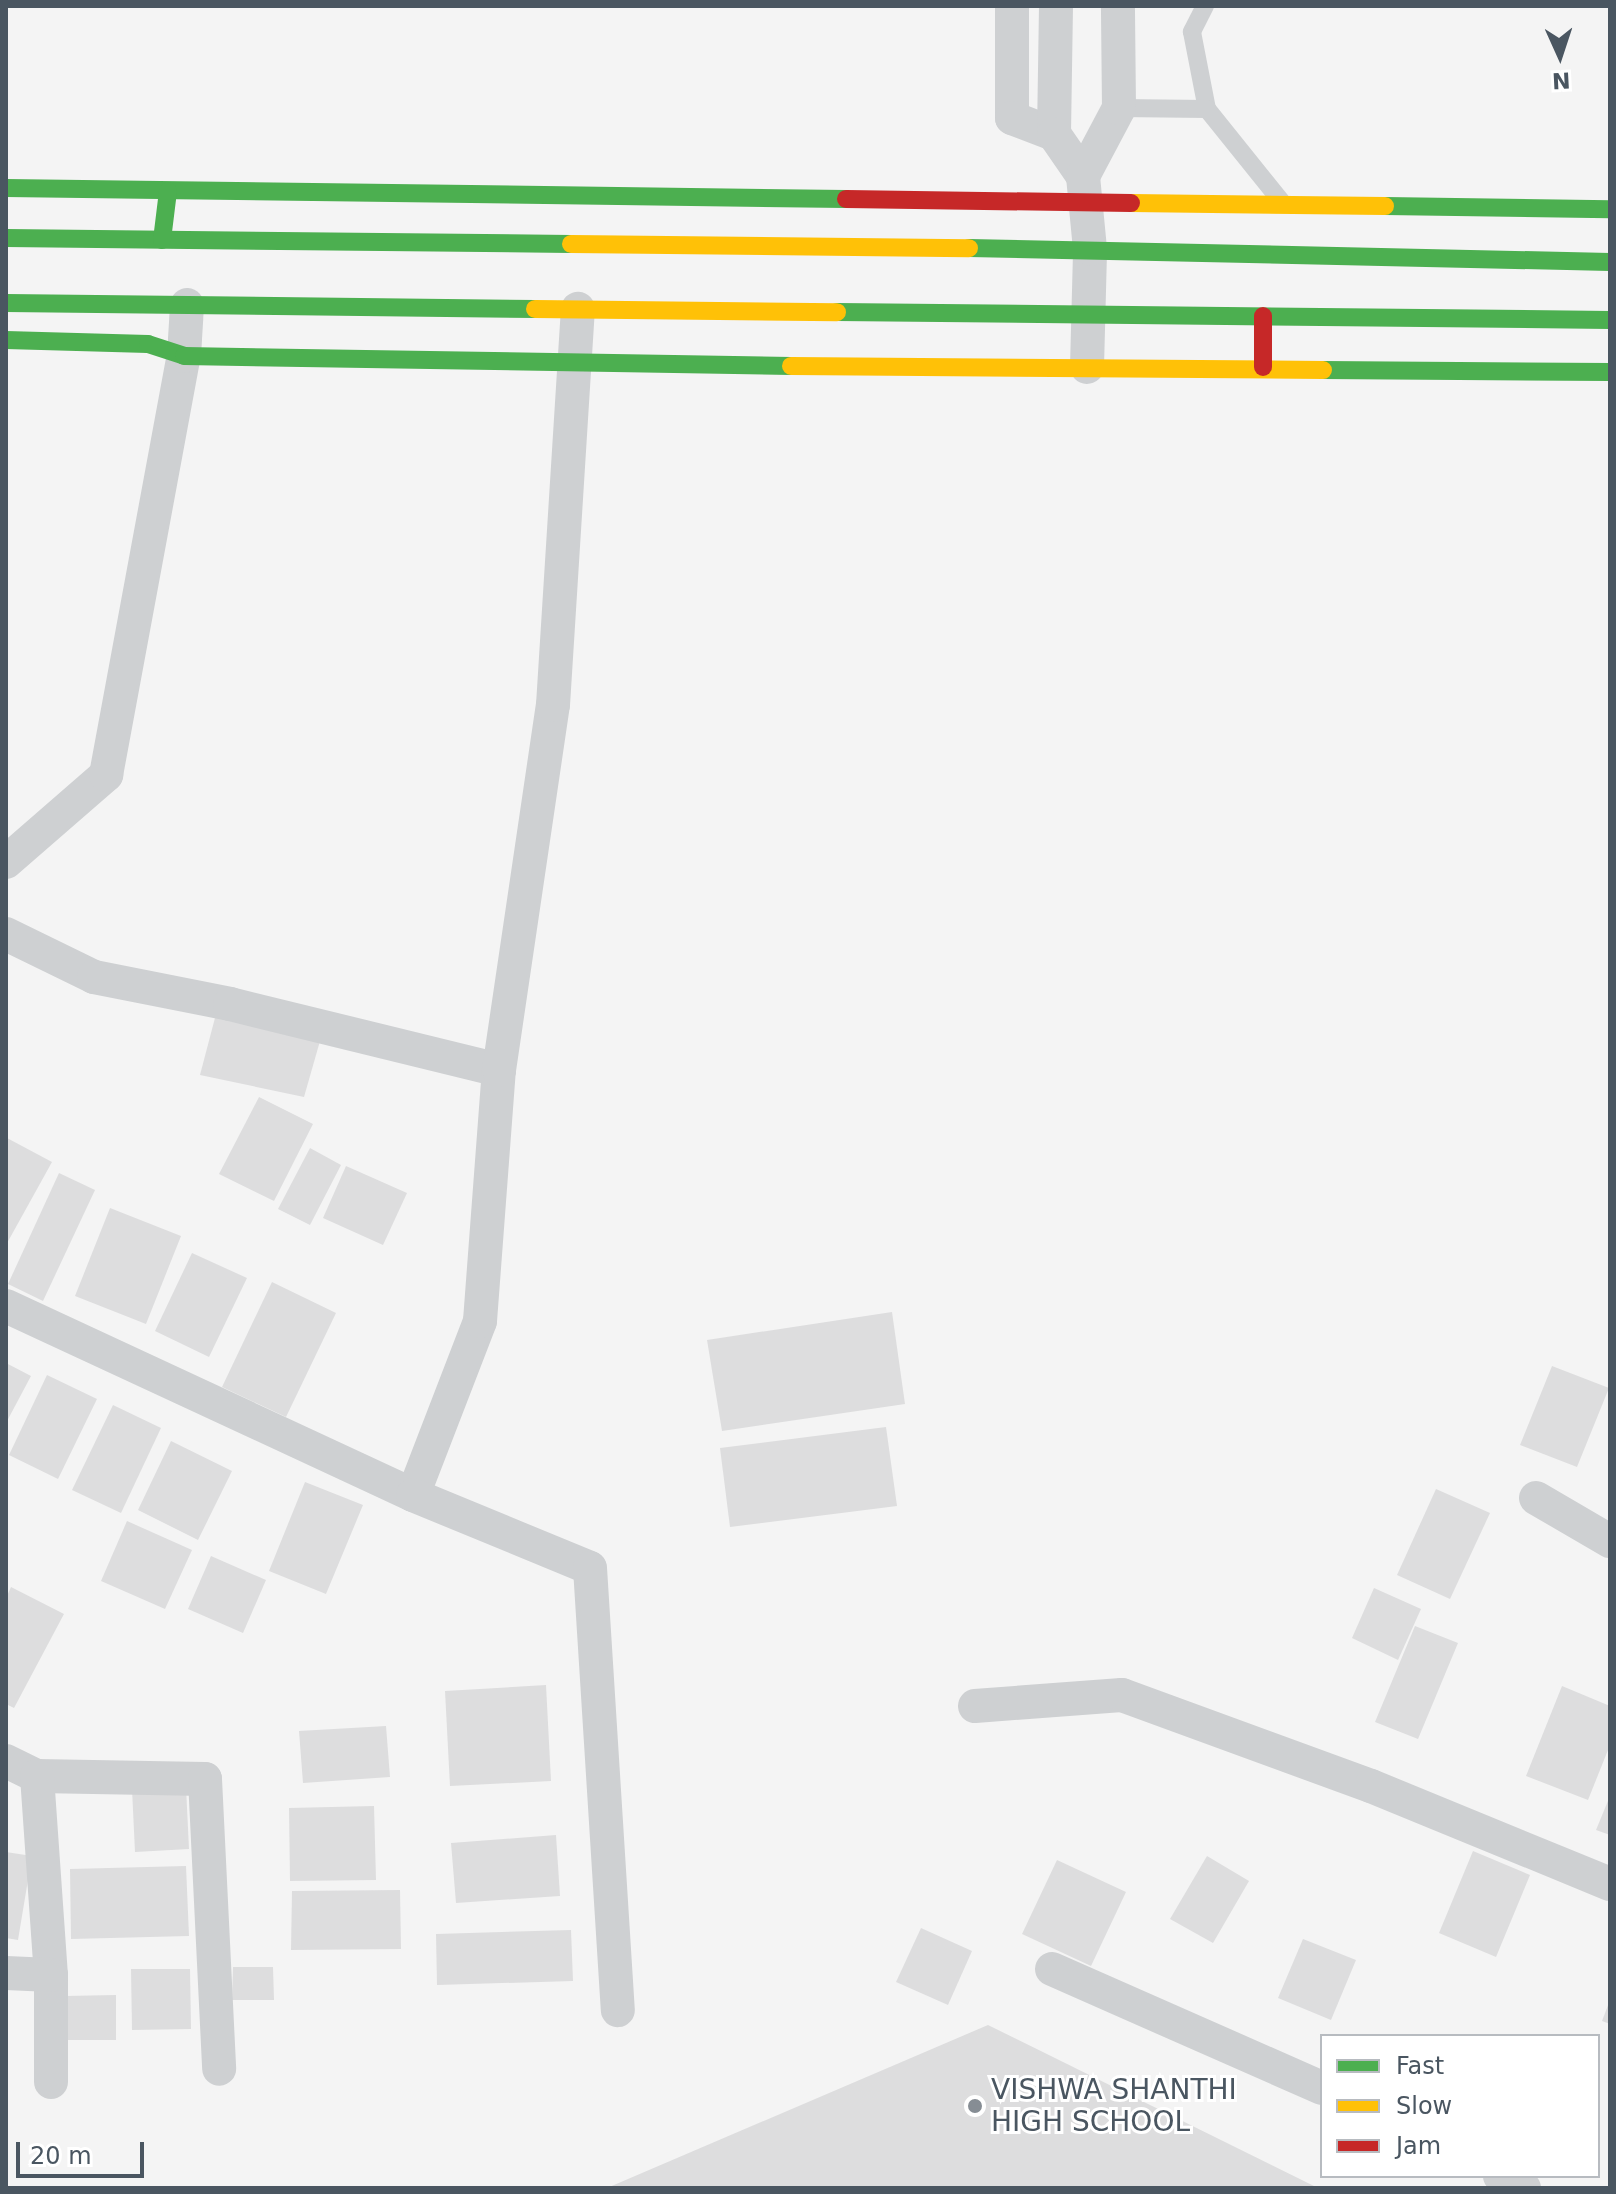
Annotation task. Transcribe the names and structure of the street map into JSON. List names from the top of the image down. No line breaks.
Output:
{"places":["VISHWA SHANTHI HIGH SCHOOL"],"legend":["Fast","Slow","Jam"],"scale_bar":"20 m","north":"bottom"}
